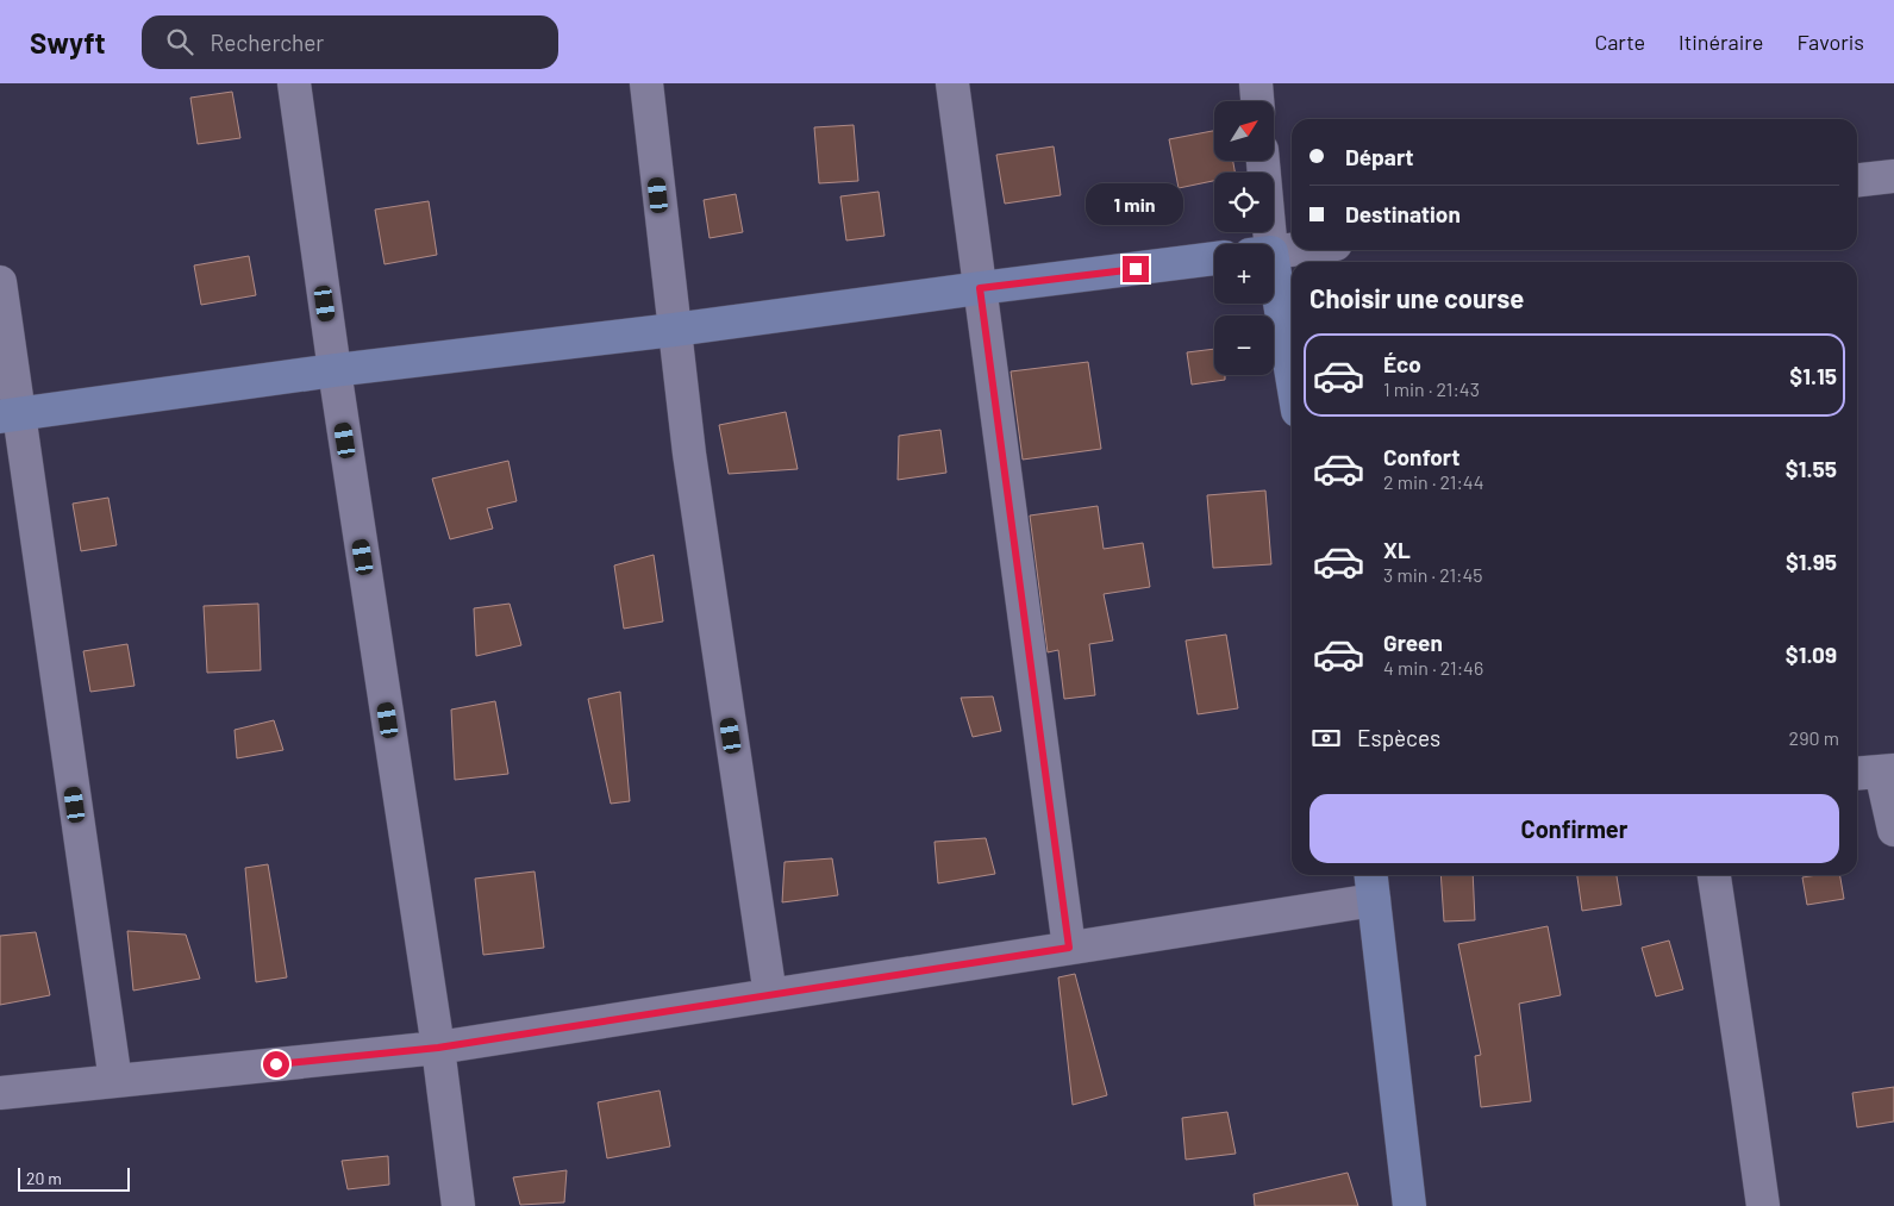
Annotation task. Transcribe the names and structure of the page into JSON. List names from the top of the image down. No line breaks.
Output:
{"scale_bar":"20 m","north":"top right","page":{"header":"Swyft","search":"Rechercher","nav":["Carte","Itinéraire","Favoris"],"map_buttons":["+","−"],"banner":["Départ","Destination"],"bubble":"1 min","heading":"Choisir une course","list":[{"name":"Éco","note":"1 min · 21:43","value":"$1.15"},{"name":"Confort","note":"2 min · 21:44","value":"$1.55"},{"name":"XL","note":"3 min · 21:45","value":"$1.95"},{"name":"Green","note":"4 min · 21:46","value":"$1.09"}],"pay":["Espèces","290 m"],"buttons":"Confirmer","scale":"20 m"}}
